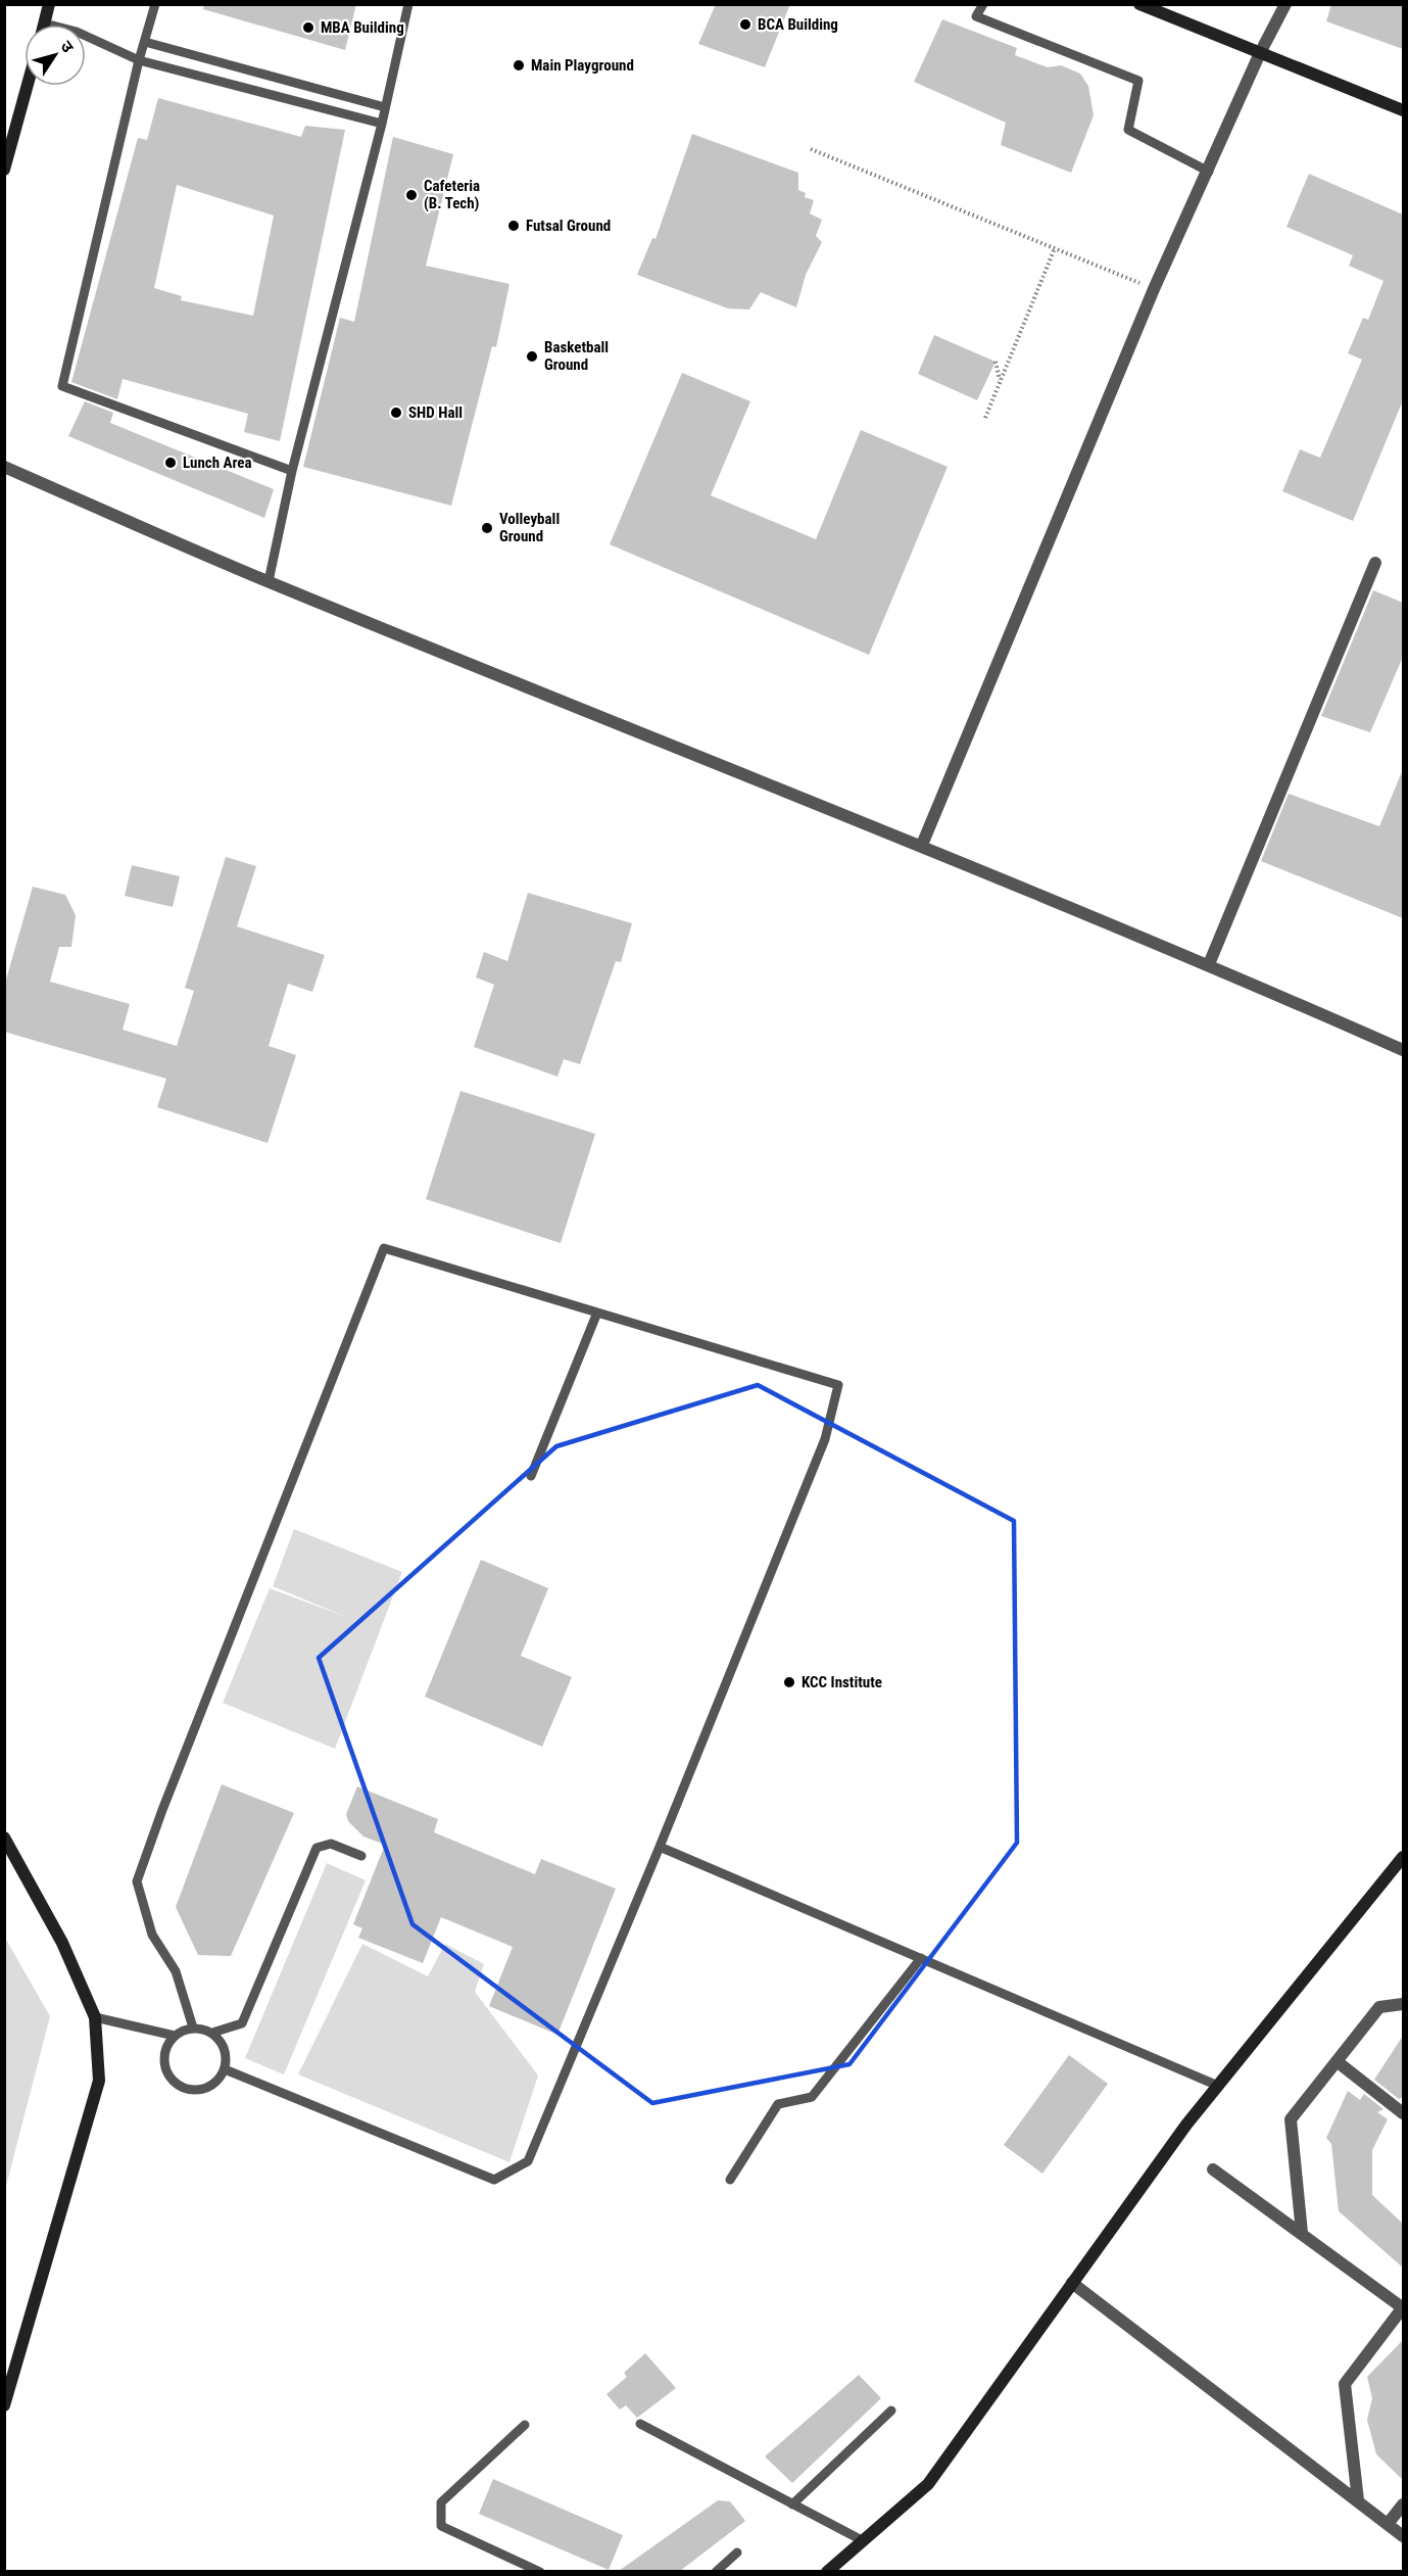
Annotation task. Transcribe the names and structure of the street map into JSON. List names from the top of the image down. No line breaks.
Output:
{"places":["BCA Building","MBA Building","Main Playground","Cafeteria (B. Tech)","Futsal Ground","Basketball Ground","SHD Hall","Lunch Area","Volleyball Ground","KCC Institute"],"north":"top right"}
